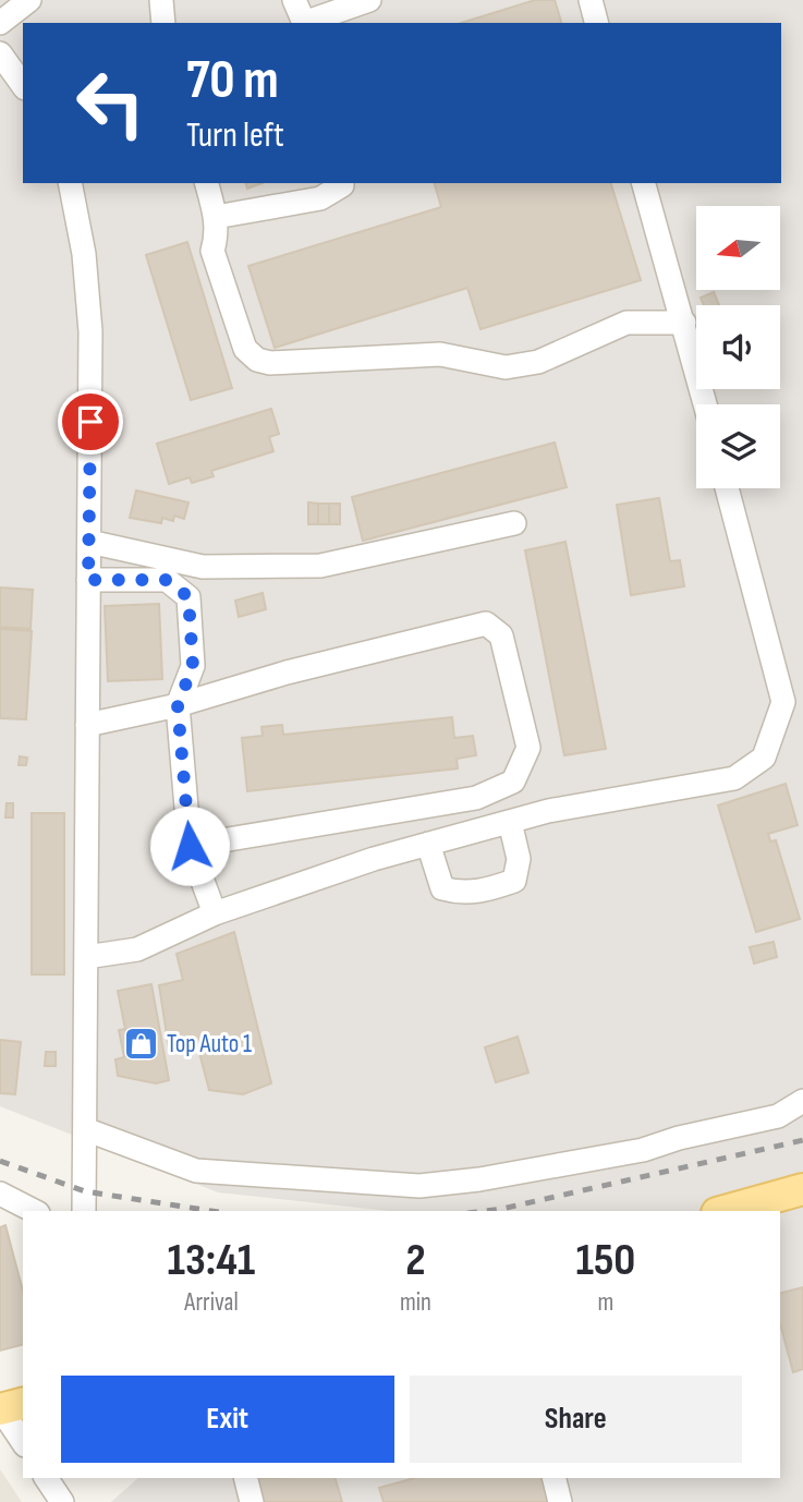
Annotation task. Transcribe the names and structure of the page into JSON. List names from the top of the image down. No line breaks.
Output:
{"places":{"shop":["Top Auto 1"]},"north":"left","page":{"turn":["70 m","Turn left"],"eta":["13:41","Arrival","2","min","150","m"],"buttons":["Exit","Share"]}}
